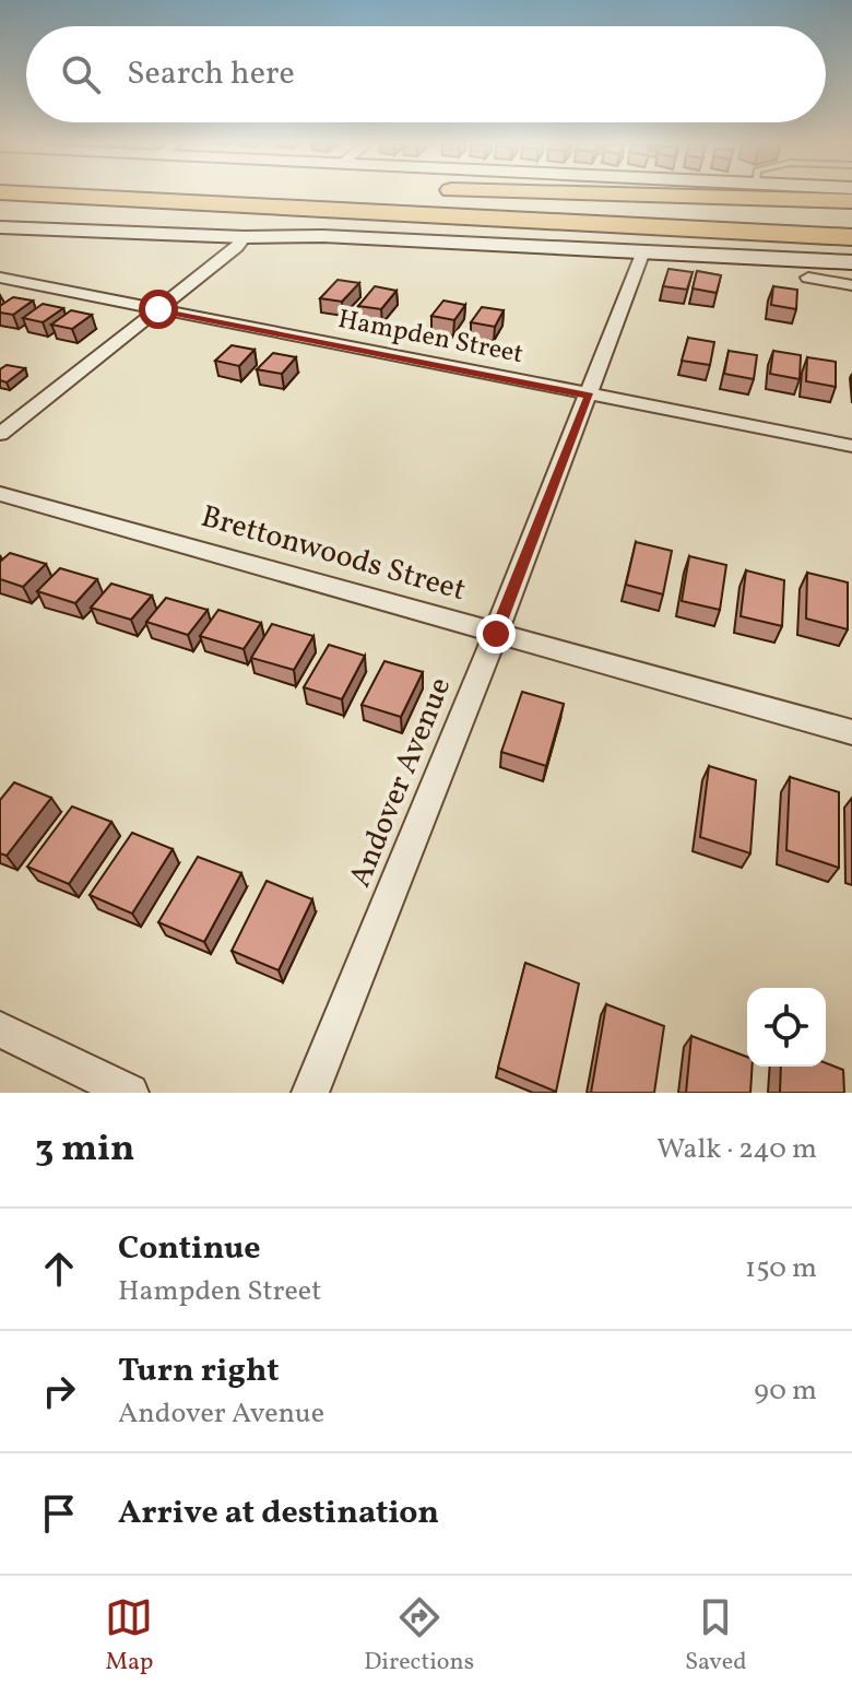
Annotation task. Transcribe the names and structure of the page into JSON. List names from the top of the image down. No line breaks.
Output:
{"streets":{"street":["Hampden Street","Brettonwoods Street","Andover Avenue"]},"crossings":[["Hampden Street","Andover Avenue"],["Brettonwoods Street","Andover Avenue"]],"page":{"search":"Search here","heading":["3 min","Walk · 240 m"],"list":[["Continue","Hampden Street","150 m"],["Turn right","Andover Avenue","90 m"],"Arrive at destination"],"nav":["Map","Directions","Saved"]}}
